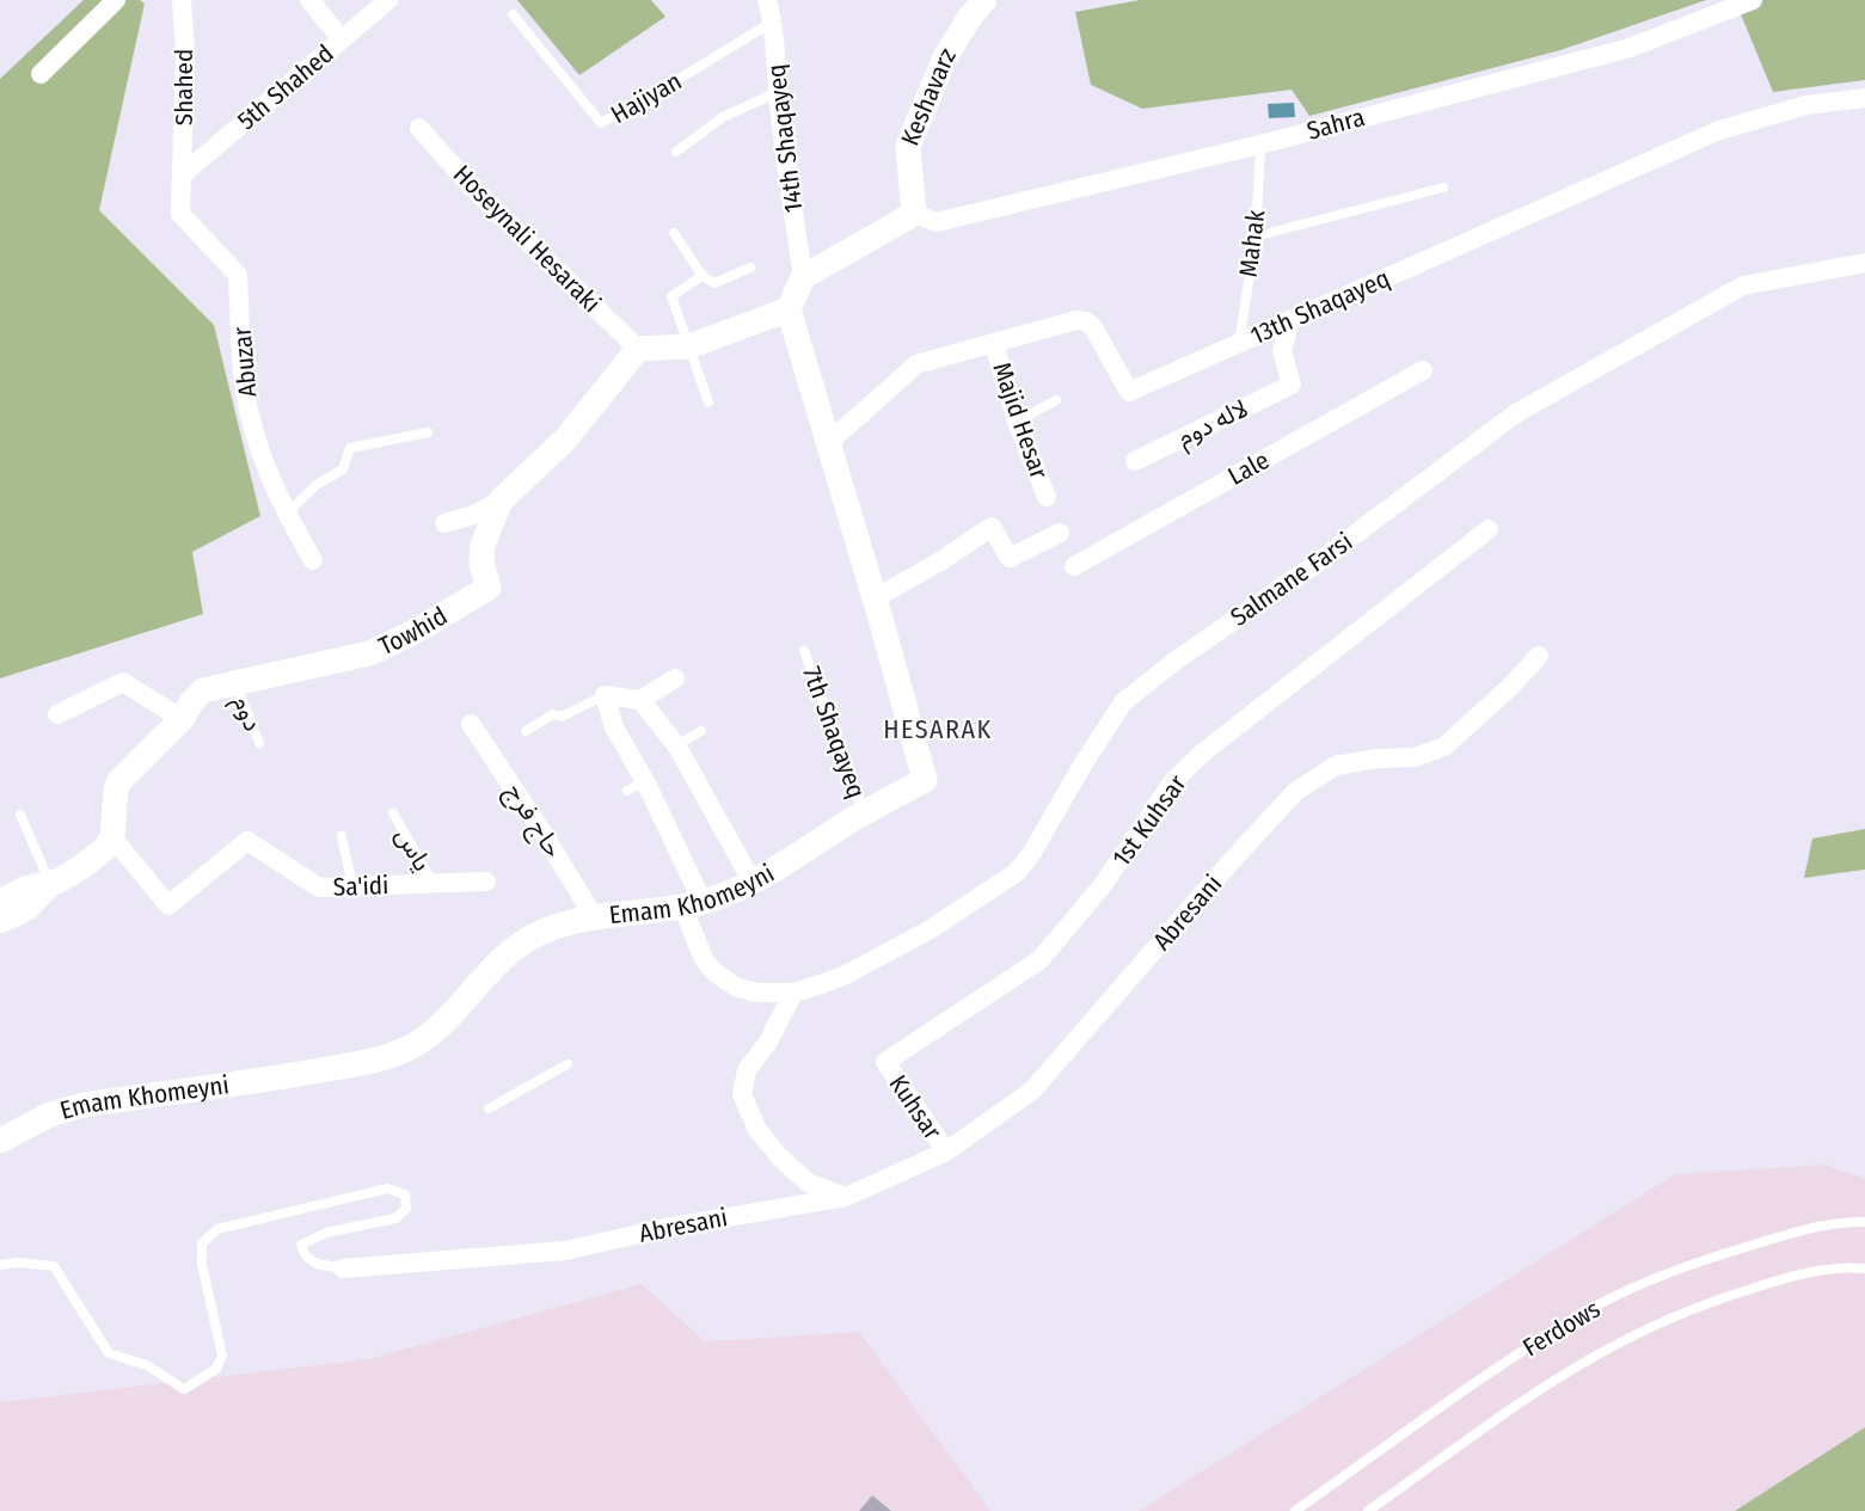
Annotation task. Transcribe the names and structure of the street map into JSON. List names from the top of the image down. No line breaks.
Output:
{"streets":{"street":["Shahed","5th Shahed","Keshavarz","Sahra","14th Shaqayeq","Hoseynali Hesaraki","13th Shaqayeq","Abuzar","Majid Hesar","لاله دوم","Lale","Salmane Farsi","Towhid","حاج فرج","1st Kuhsar","Sa'idi","Emam Khomeyni","Abresani","Kuhsar"],"lane":["Hajiyan","Mahak","دوم","7th Shaqayeq","یاس","Ferdows"]},"crossings":[["Shahed","5th Shahed"],["Shahed","Abuzar"],["5th Shahed","Abuzar"],["Hajiyan","14th Shaqayeq"],["Keshavarz","Sahra"],["Sahra","Mahak"],["Hoseynali Hesaraki","Towhid"],["Mahak","13th Shaqayeq"],["13th Shaqayeq","Majid Hesar"],["13th Shaqayeq","لاله دوم"],["13th Shaqayeq","Emam Khomeyni"],["Salmane Farsi","Emam Khomeyni"],["Towhid","دوم"],["Towhid","Sa'idi"],["7th Shaqayeq","Emam Khomeyni"],["حاج فرج","Emam Khomeyni"],["1st Kuhsar","Kuhsar"],["یاس","Sa'idi"],["Abresani","Kuhsar"]],"districts":["HESARAK"]}
